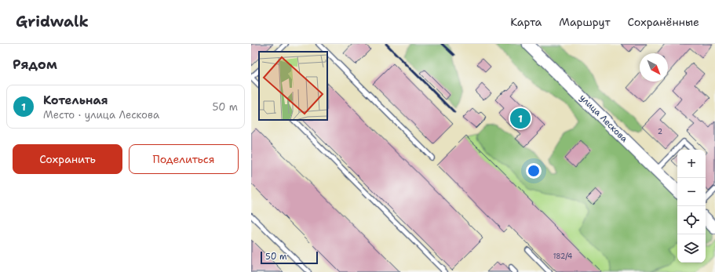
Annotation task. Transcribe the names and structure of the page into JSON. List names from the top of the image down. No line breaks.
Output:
{"streets":{"main road":["улица Лескова"]},"house_numbers":["2","182/4"],"scale_bar":"50 m","north":"bottom right","page":{"header":"Gridwalk","nav":["Карта","Маршрут","Сохранённые"],"heading":"Рядом","list":[{"mark":"1","name":"Котельная","note":"Место · улица Лескова","value":"50 m"}],"pins":"1","buttons":["Сохранить","Поделиться"],"map_buttons":["+","−"],"scale":"50 m"}}
